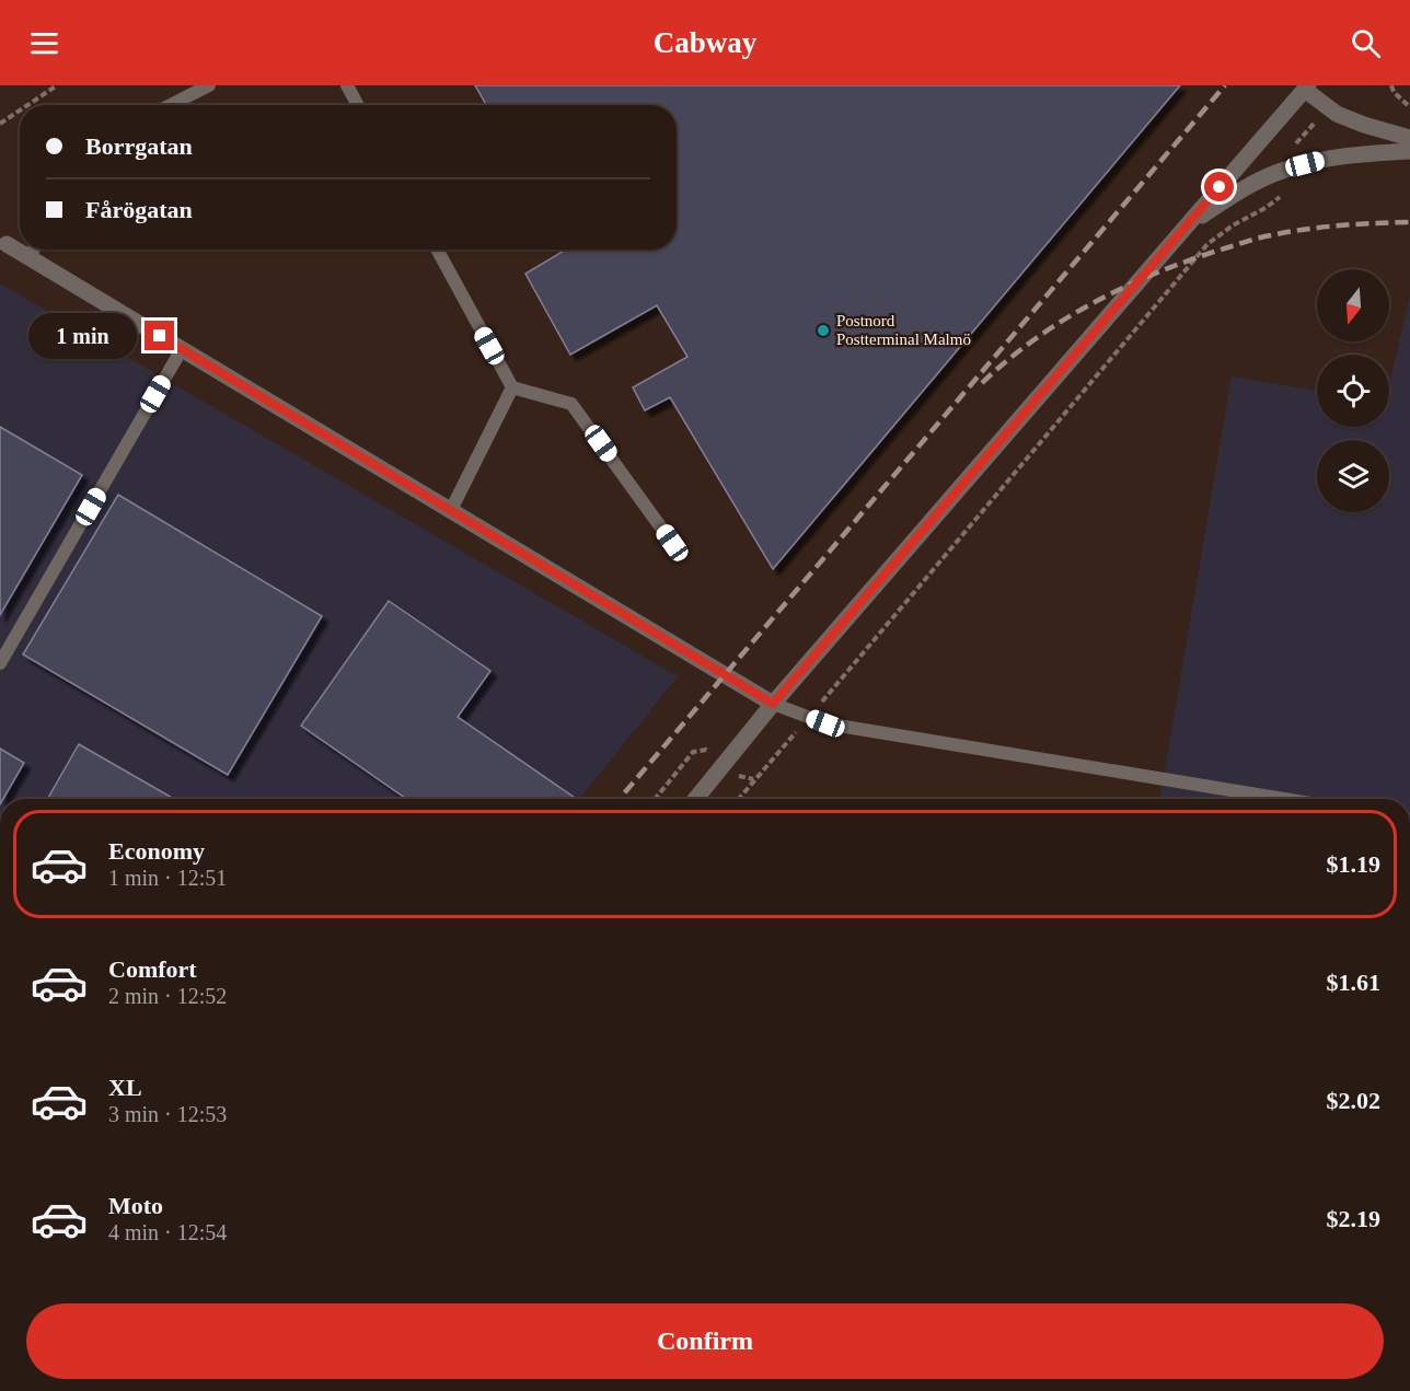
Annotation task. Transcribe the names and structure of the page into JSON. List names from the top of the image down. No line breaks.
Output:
{"places":["Postnord Postterminal Malmö"],"north":"bottom","page":{"header":"Cabway","banner":["Borrgatan","Fårögatan"],"bubble":"1 min","list":[{"name":"Economy","note":"1 min · 12:51","value":"$1.19"},{"name":"Comfort","note":"2 min · 12:52","value":"$1.61"},{"name":"XL","note":"3 min · 12:53","value":"$2.02"},{"name":"Moto","note":"4 min · 12:54","value":"$2.19"}],"buttons":"Confirm"}}
